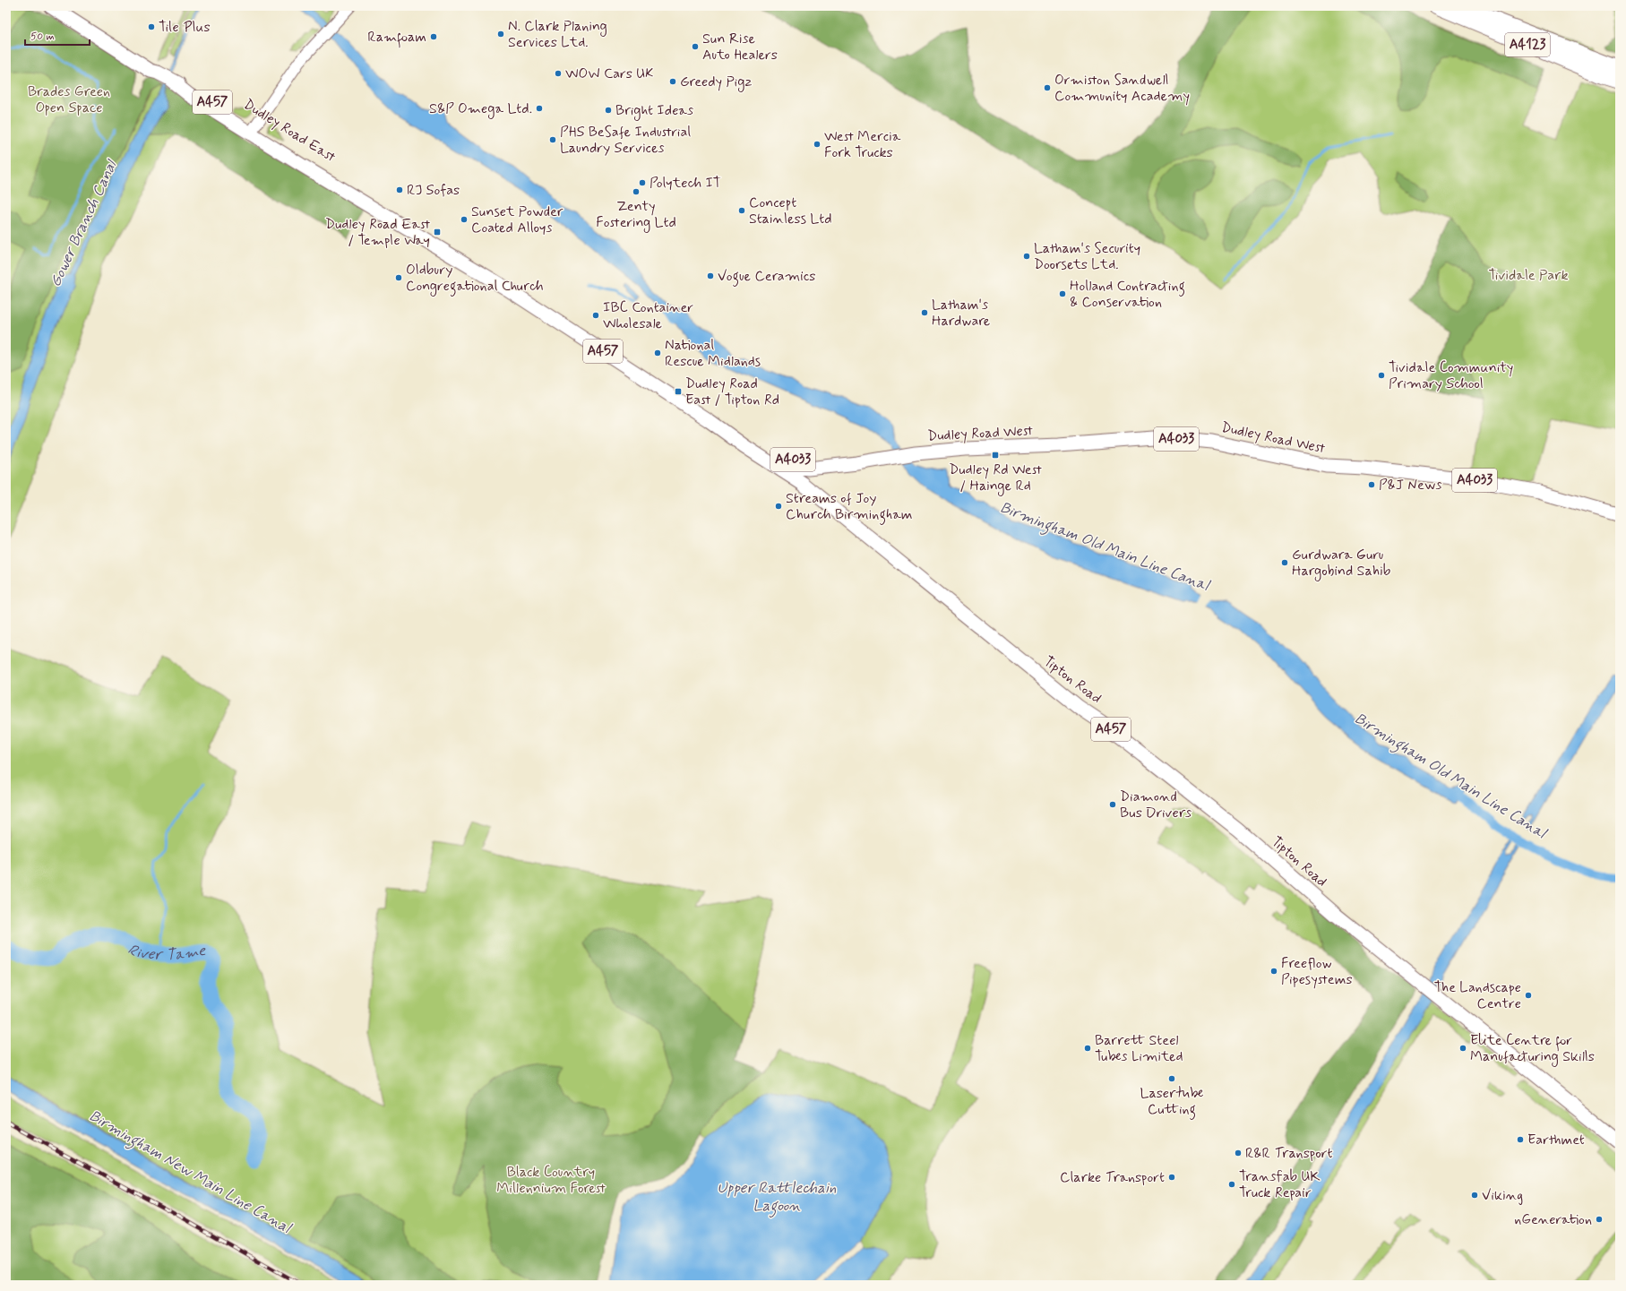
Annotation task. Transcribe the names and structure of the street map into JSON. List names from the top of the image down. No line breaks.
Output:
{"streets":{"highway":["A4123"],"main road":["A457","Dudley Road East","Dudley Road West","A4033","Tipton Road"]},"crossings":[["Dudley Road East","A4033"],["Dudley Road East","Tipton Road"],["Dudley Road West","A4033"],["A4033","Tipton Road"]],"water":["Gower Branch Canal","Birmingham Old Main Line Canal","River Tame","Birmingham New Main Line Canal","Upper Rattlechain Lagoon"],"parks":["Brades Green Open Space","Tividale Park","Black Country Millennium Forest"],"places":{"other":["Tile Plus","N. Clark Planing Services Ltd.","Ramfoam","Sun Rise Auto Healers","WOW Cars UK","Greedy Pigz","Ormiston Sandwell Community Academy","S&P Omega Ltd.","Bright Ideas","PHS BeSafe Industrial Laundry Services","West Mercia Fork Trucks","Polytech IT","RJ Sofas","Zenty Fostering Ltd","Concept Stainless Ltd","Sunset Powder Coated Alloys","Latham's Security Doorsets Ltd.","Vogue Ceramics","Oldbury Congregational Church","Holland Contracting & Conservation","Latham's Hardware","IBC Container Wholesale","National Rescue Midlands","Tividale Community Primary School","P&J News","Streams of Joy Church Birmingham","Gurdwara Guru Hargobind Sahib","Diamond Bus Drivers","Freeflow Pipesystems","The Landscape Centre","Barrett Steel Tubes Limited","Elite Centre for Manufacturing Skills","Lasertube Cutting","Earthmet","R&R Transport","Clarke Transport","Transfab UK Truck Repair","Viking","nGeneration"],"transit":["Dudley Road East / Temple Way","Dudley Road East / Tipton Rd","Dudley Rd West / Hainge Rd"]},"scale_bar":"50 m"}
